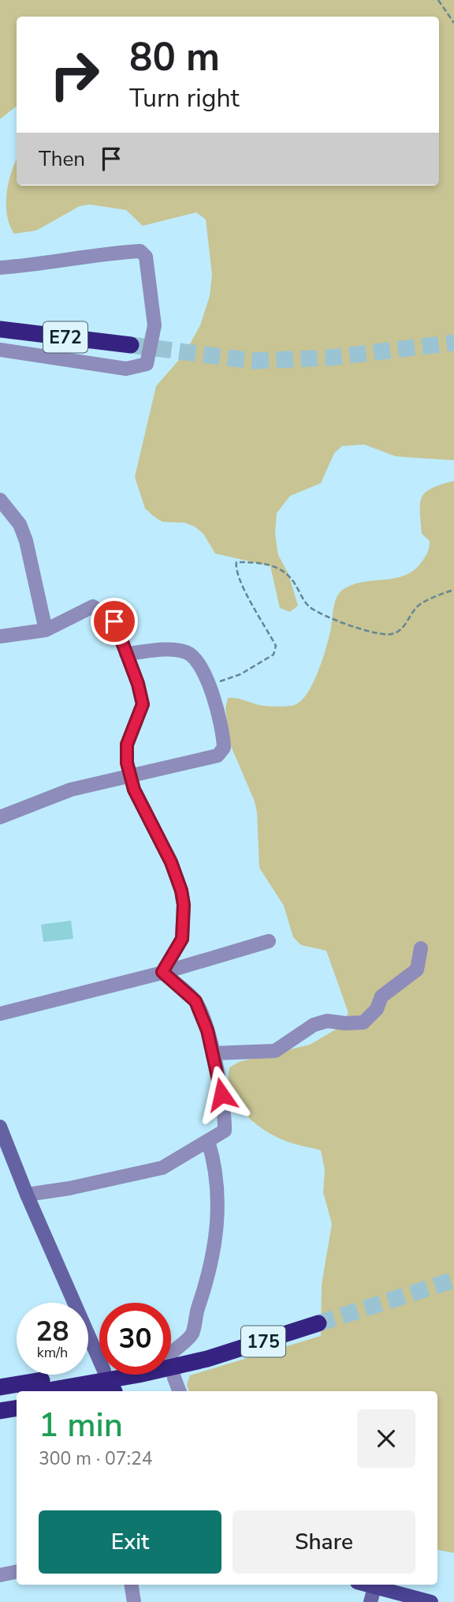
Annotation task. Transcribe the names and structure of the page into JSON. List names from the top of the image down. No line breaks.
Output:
{"streets":{"highway":["E72","175"]},"page":{"turn":["80 m","Turn right"],"then":"Then","speed":"28 km/h","limit":"30","heading":["1 min","300 m · 07:24"],"buttons":["Exit","Share"]}}
